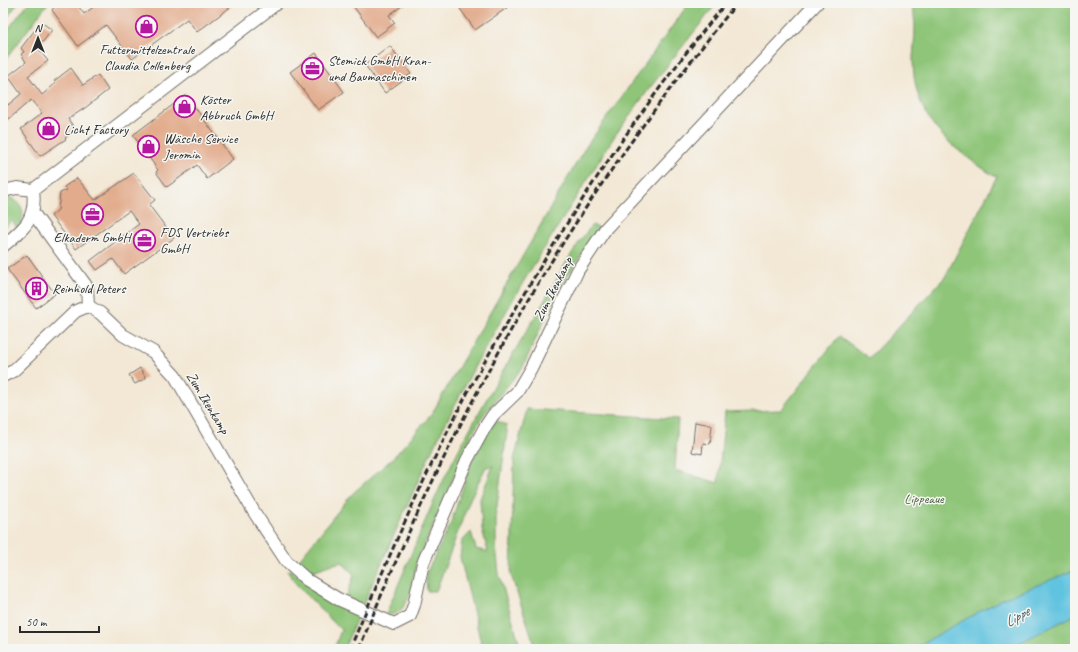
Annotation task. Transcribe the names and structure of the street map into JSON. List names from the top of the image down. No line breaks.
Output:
{"streets":{"street":["Zum Ikenkamp"]},"water":["Lippe"],"parks":["Lippeaue"],"places":{"shop":["Futtermittelzentrale Claudia Collenberg","Köster Abbruch GmbH","Licht Factory","Wäsche Service Jeromin"],"office":["Stemick GmbH Kran- und Baumaschinen","Elkaderm GmbH","FDS Vertriebs GmbH"],"building":["Reinhold Peters"]},"scale_bar":"50 m","north":"top"}
